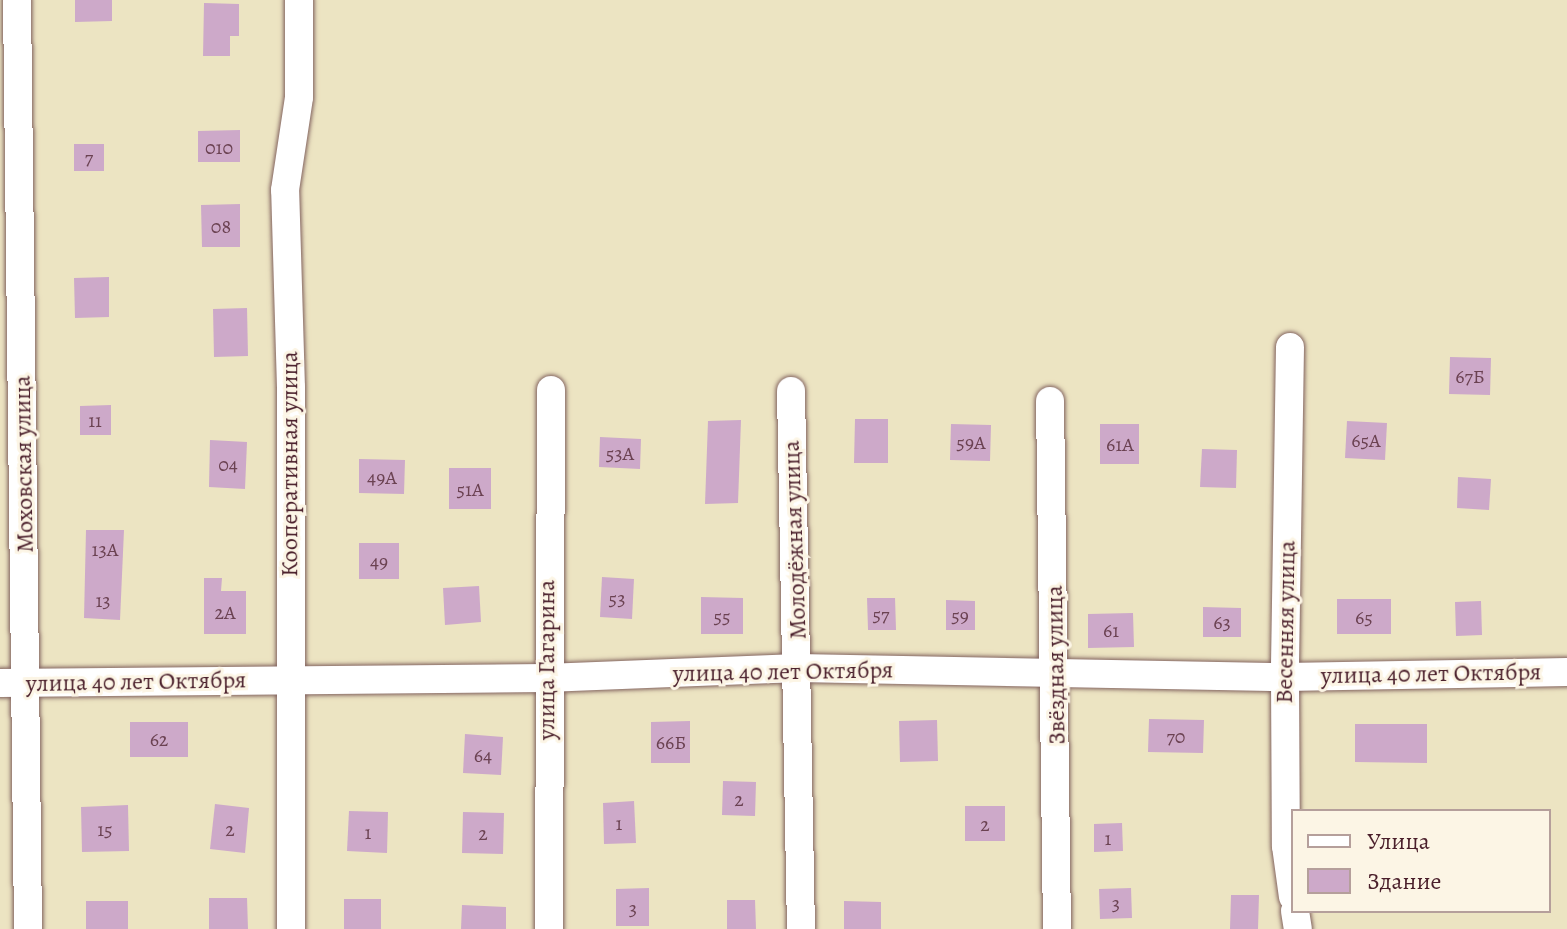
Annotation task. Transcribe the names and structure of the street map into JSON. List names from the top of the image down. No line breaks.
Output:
{"streets":{"street":["Моховская улица","Кооперативная улица","Молодёжная улица","Весенняя улица","улица Гагарина","Звёздная улица","улица 40 лет Октября"]},"crossings":[["Моховская улица","улица 40 лет Октября"],["Кооперативная улица","улица 40 лет Октября"],["Молодёжная улица","улица 40 лет Октября"],["Весенняя улица","улица 40 лет Октября"],["улица Гагарина","улица 40 лет Октября"],["Звёздная улица","улица 40 лет Октября"]],"house_numbers":["010","7","08","67Б","11","65А","59А","61А","53А","04","49А","51А","13А","49","53","13","2А","57","59","55","65","63","61","70","62","66Б","64","2","1","2","15","2","1","2","1","3","3"],"legend":["Улица","Здание"]}
